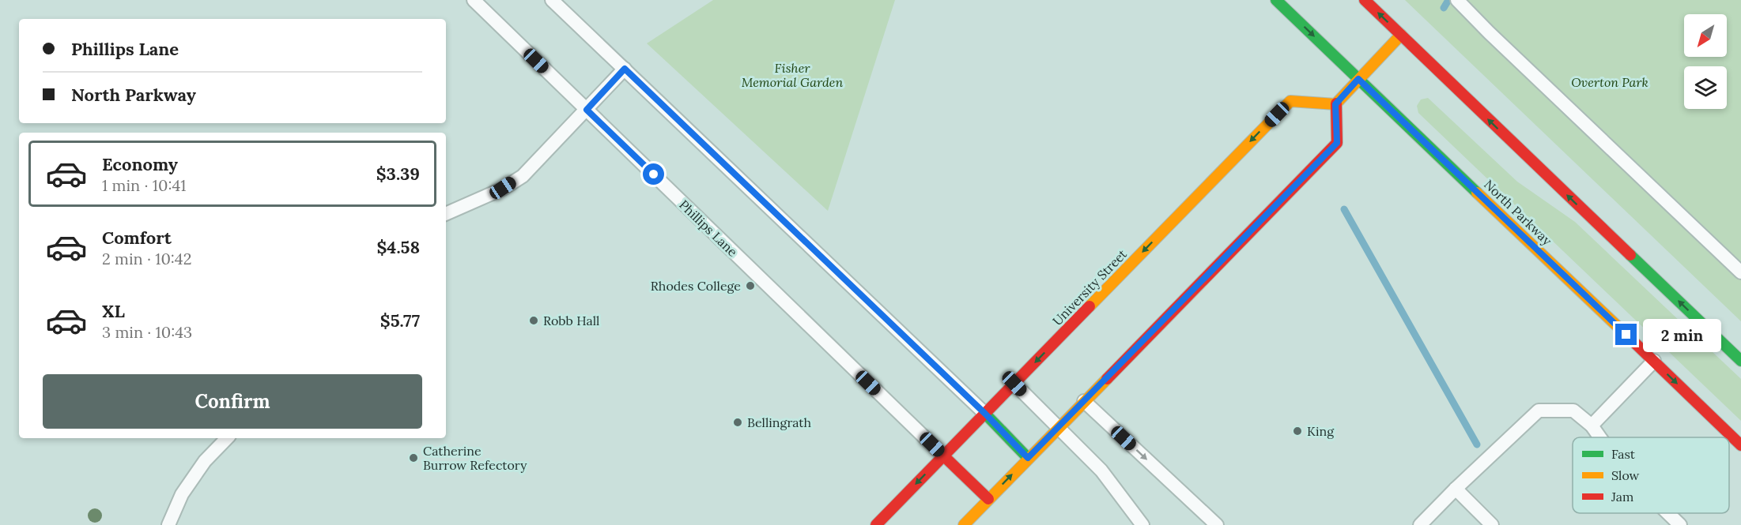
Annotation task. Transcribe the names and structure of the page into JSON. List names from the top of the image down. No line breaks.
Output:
{"streets":{"main road":["North Parkway","University Street"],"lane":["Phillips Lane"]},"crossings":[["Phillips Lane","University Street"]],"parks":["Fisher Memorial Garden","Overton Park"],"places":["Rhodes College","Robb Hall","Bellingrath","King","Catherine Burrow Refectory"],"legend":["Fast","Slow","Jam"],"north":"bottom left","page":{"banner":["Phillips Lane","North Parkway"],"list":[{"name":"Economy","note":"1 min · 10:41","value":"$3.39"},{"name":"Comfort","note":"2 min · 10:42","value":"$4.58"},{"name":"XL","note":"3 min · 10:43","value":"$5.77"}],"bubble":"2 min","buttons":"Confirm"}}
